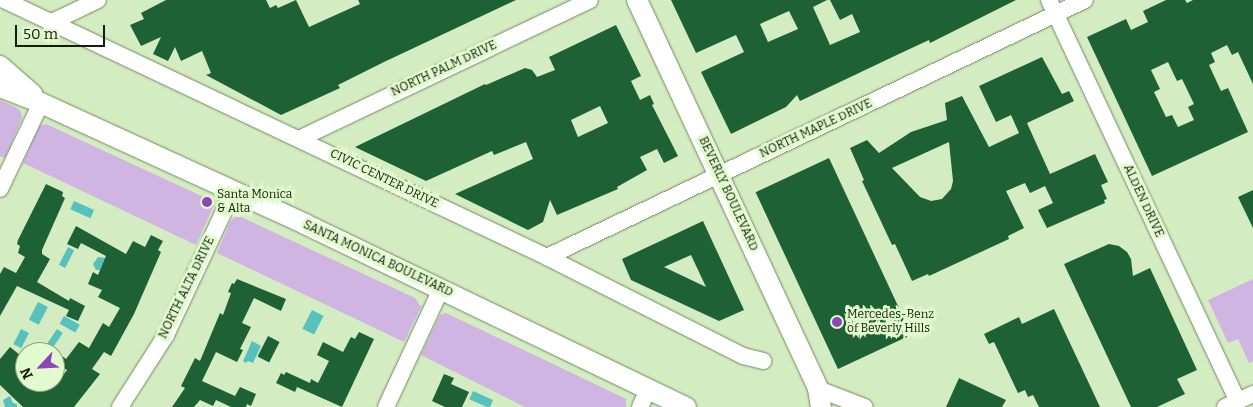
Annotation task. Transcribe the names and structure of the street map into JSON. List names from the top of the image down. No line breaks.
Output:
{"streets":{"main road":["BEVERLY BOULEVARD","SANTA MONICA BOULEVARD"],"street":["NORTH PALM DRIVE","NORTH MAPLE DRIVE","CIVIC CENTER DRIVE","ALDEN DRIVE","NORTH ALTA DRIVE"]},"crossings":[["NORTH PALM DRIVE","CIVIC CENTER DRIVE"],["NORTH MAPLE DRIVE","CIVIC CENTER DRIVE"],["NORTH MAPLE DRIVE","BEVERLY BOULEVARD"],["NORTH MAPLE DRIVE","ALDEN DRIVE"],["SANTA MONICA BOULEVARD","NORTH ALTA DRIVE"]],"places":["Santa Monica & Alta","Mercedes-Benz of Beverly Hills"],"scale_bar":"50 m","north":"bottom left"}
